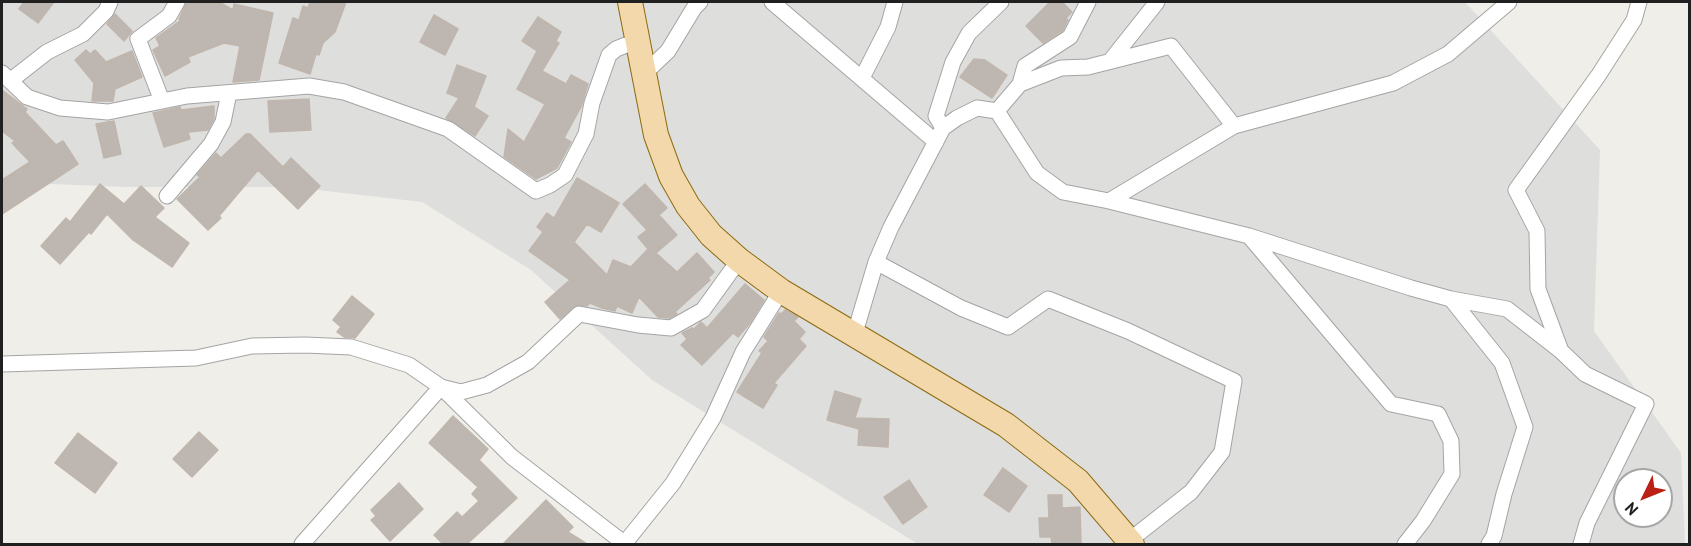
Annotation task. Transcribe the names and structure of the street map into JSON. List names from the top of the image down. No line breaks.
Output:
{"north":"bottom left"}
